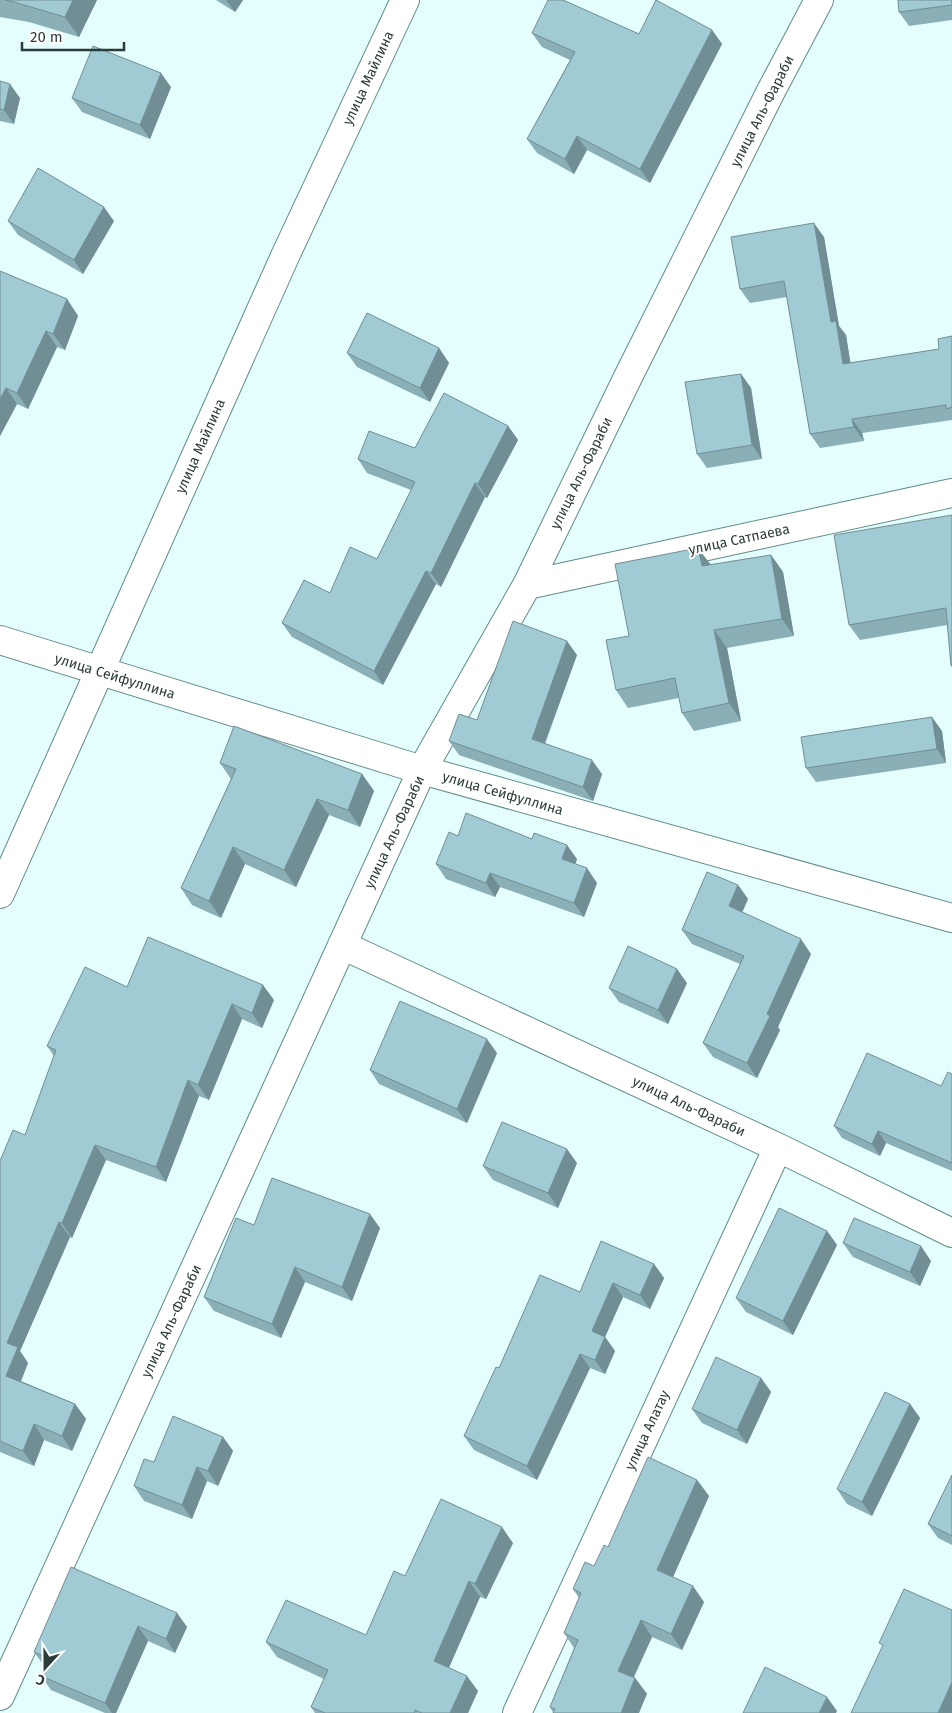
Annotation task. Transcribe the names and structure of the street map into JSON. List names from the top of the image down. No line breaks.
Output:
{"streets":{"street":["улица Майлина","улица Аль-Фараби","улица Сатпаева","улица Сейфуллина","улица Алатау"]},"crossings":[["улица Майлина","улица Сейфуллина"],["улица Аль-Фараби","улица Сатпаева"],["улица Аль-Фараби","улица Сейфуллина"],["улица Аль-Фараби","улица Алатау"]],"scale_bar":"20 m","north":"bottom"}
